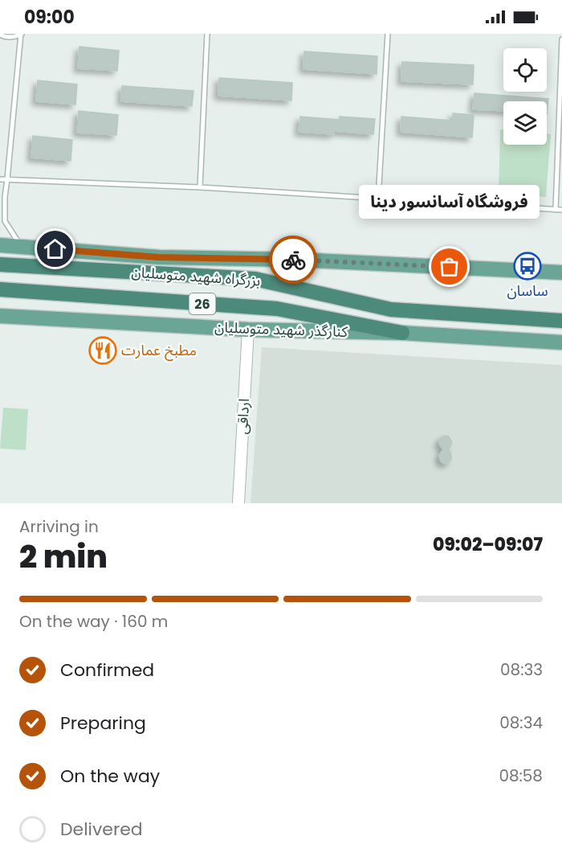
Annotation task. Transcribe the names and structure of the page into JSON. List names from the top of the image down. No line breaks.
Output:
{"streets":{"highway":["بزرگراه شهید متوسلیان","26"],"main road":["کنارگذر شهید متوسلیان"],"street":["ارداقی"]},"crossings":[["بزرگراه شهید متوسلیان","کنارگذر شهید متوسلیان"],["کنارگذر شهید متوسلیان","ارداقی"]],"places":{"bus stop":["ساسان"],"other":["فروشگاه آسانسور دینا"],"restaurant":["مطبخ عمارت"]},"page":{"status":"09:00","bubble":"فروشگاه آسانسور دینا","heading":["2 min","Arriving in","09:02–09:07"],"bar":"On the way · 160 m","list":[["Confirmed","08:33"],["Preparing","08:34"],["On the way","08:58"],"Delivered"]}}
